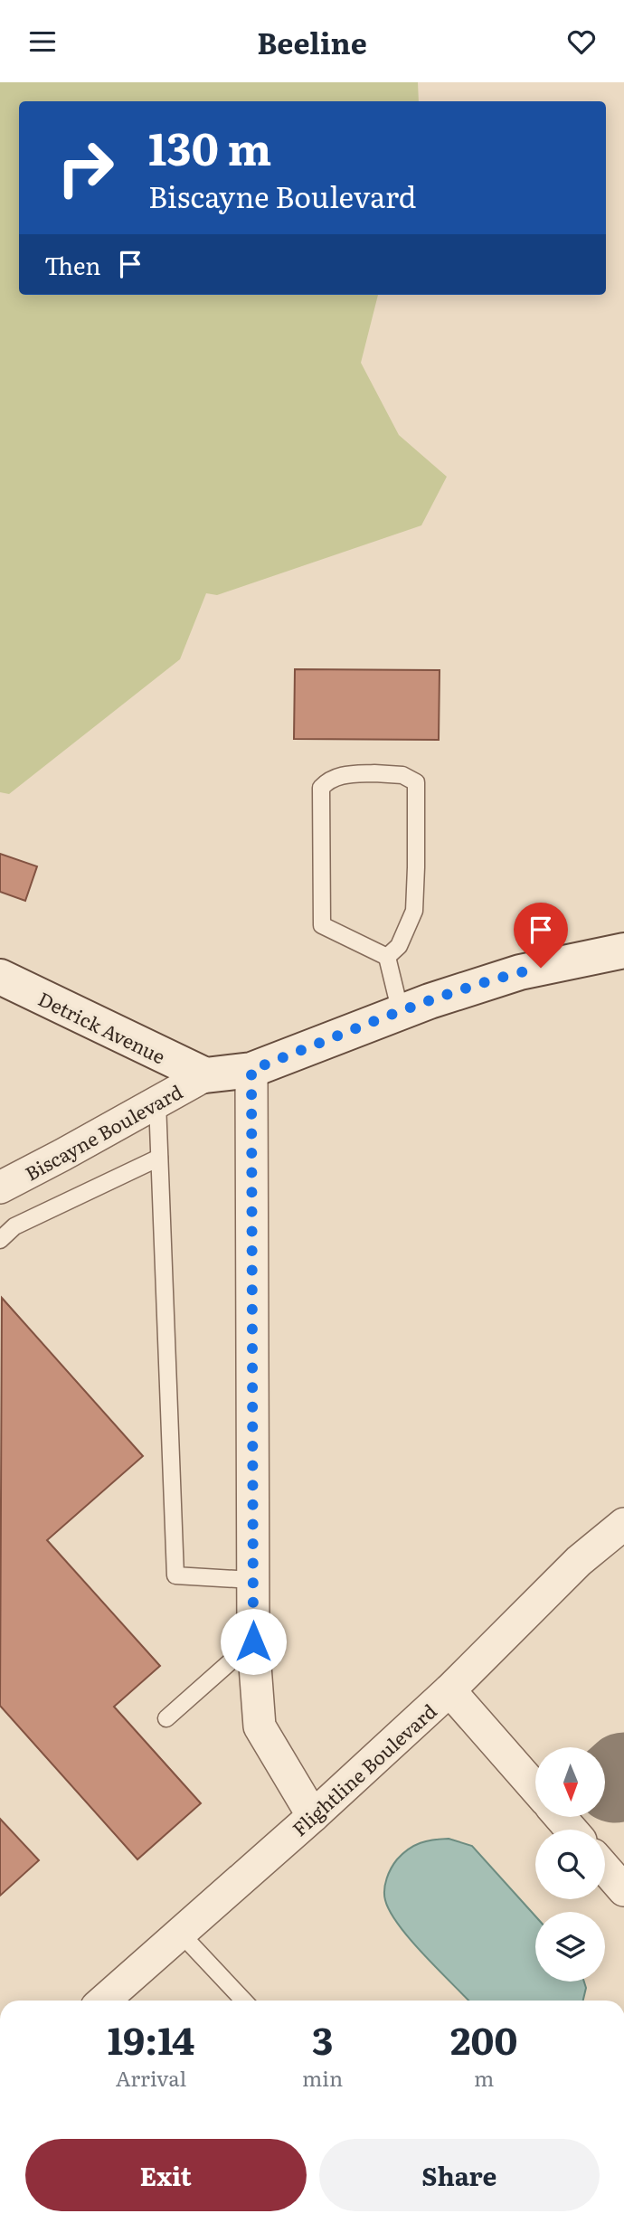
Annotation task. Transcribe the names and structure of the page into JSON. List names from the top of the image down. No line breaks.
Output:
{"streets":{"street":["Detrick Avenue","Biscayne Boulevard","Flightline Boulevard"]},"crossings":[["Detrick Avenue","Biscayne Boulevard"]],"north":"bottom","page":{"header":"Beeline","turn":["130 m","Biscayne Boulevard"],"then":"Then","eta":["19:14","Arrival","3","min","200","m"],"buttons":["Exit","Share"]}}
